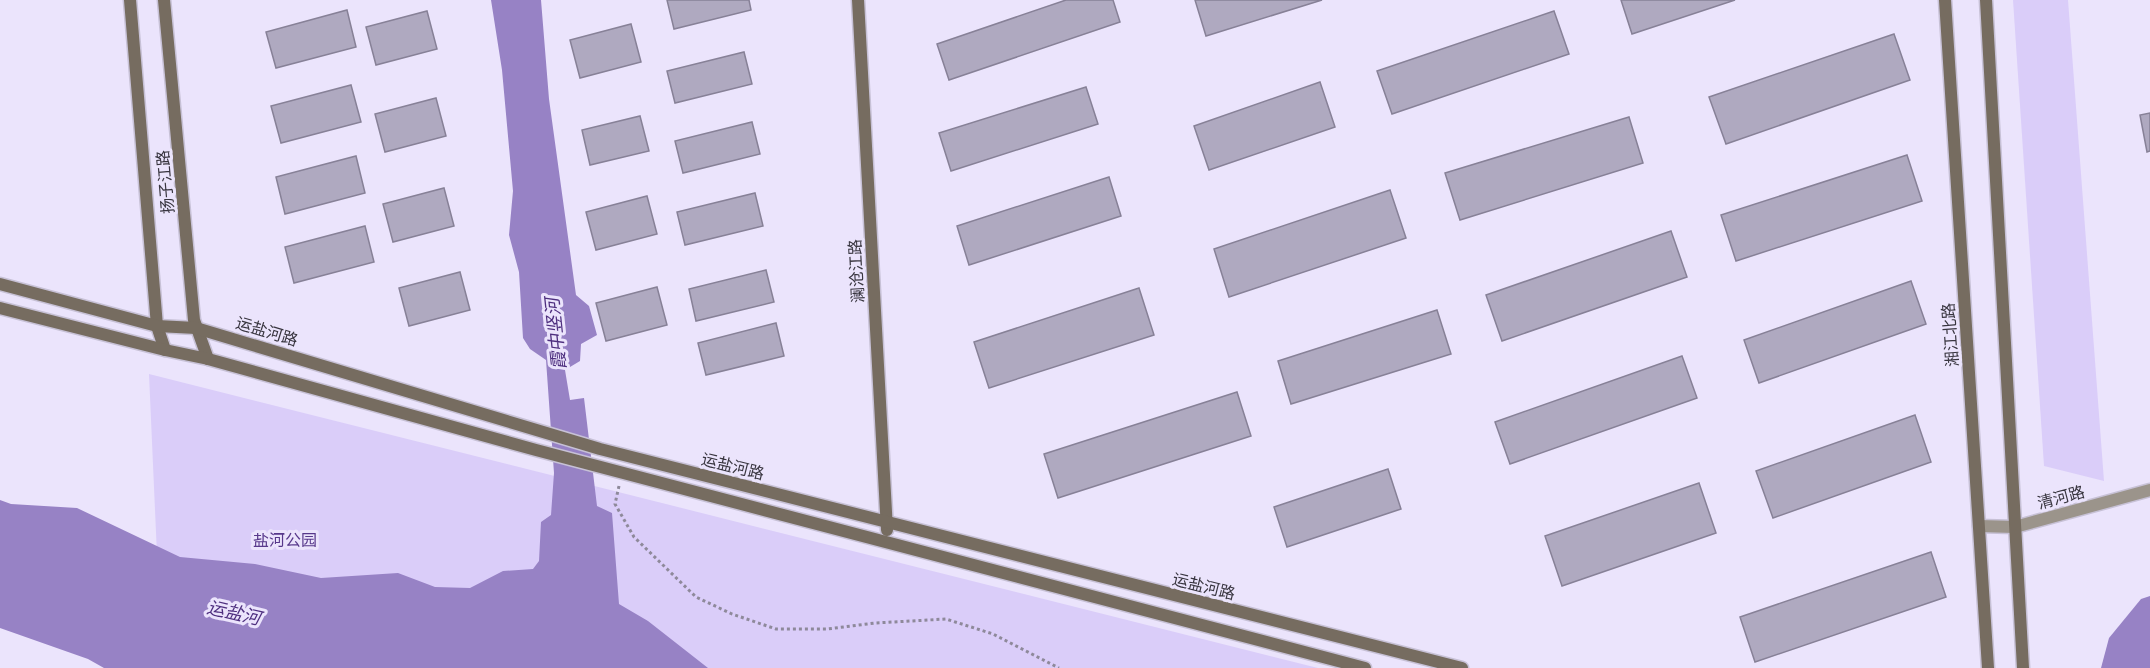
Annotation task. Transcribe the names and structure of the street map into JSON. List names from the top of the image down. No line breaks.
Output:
{"streets":{"main road":["扬子江路","澜沧江路","运盐河路","湘江北路"],"street":["清河路"]},"crossings":[["扬子江路","运盐河路"],["澜沧江路","运盐河路"],["湘江北路","清河路"]],"water":["霞中竖河","运盐河"],"parks":["盐河公园"]}
